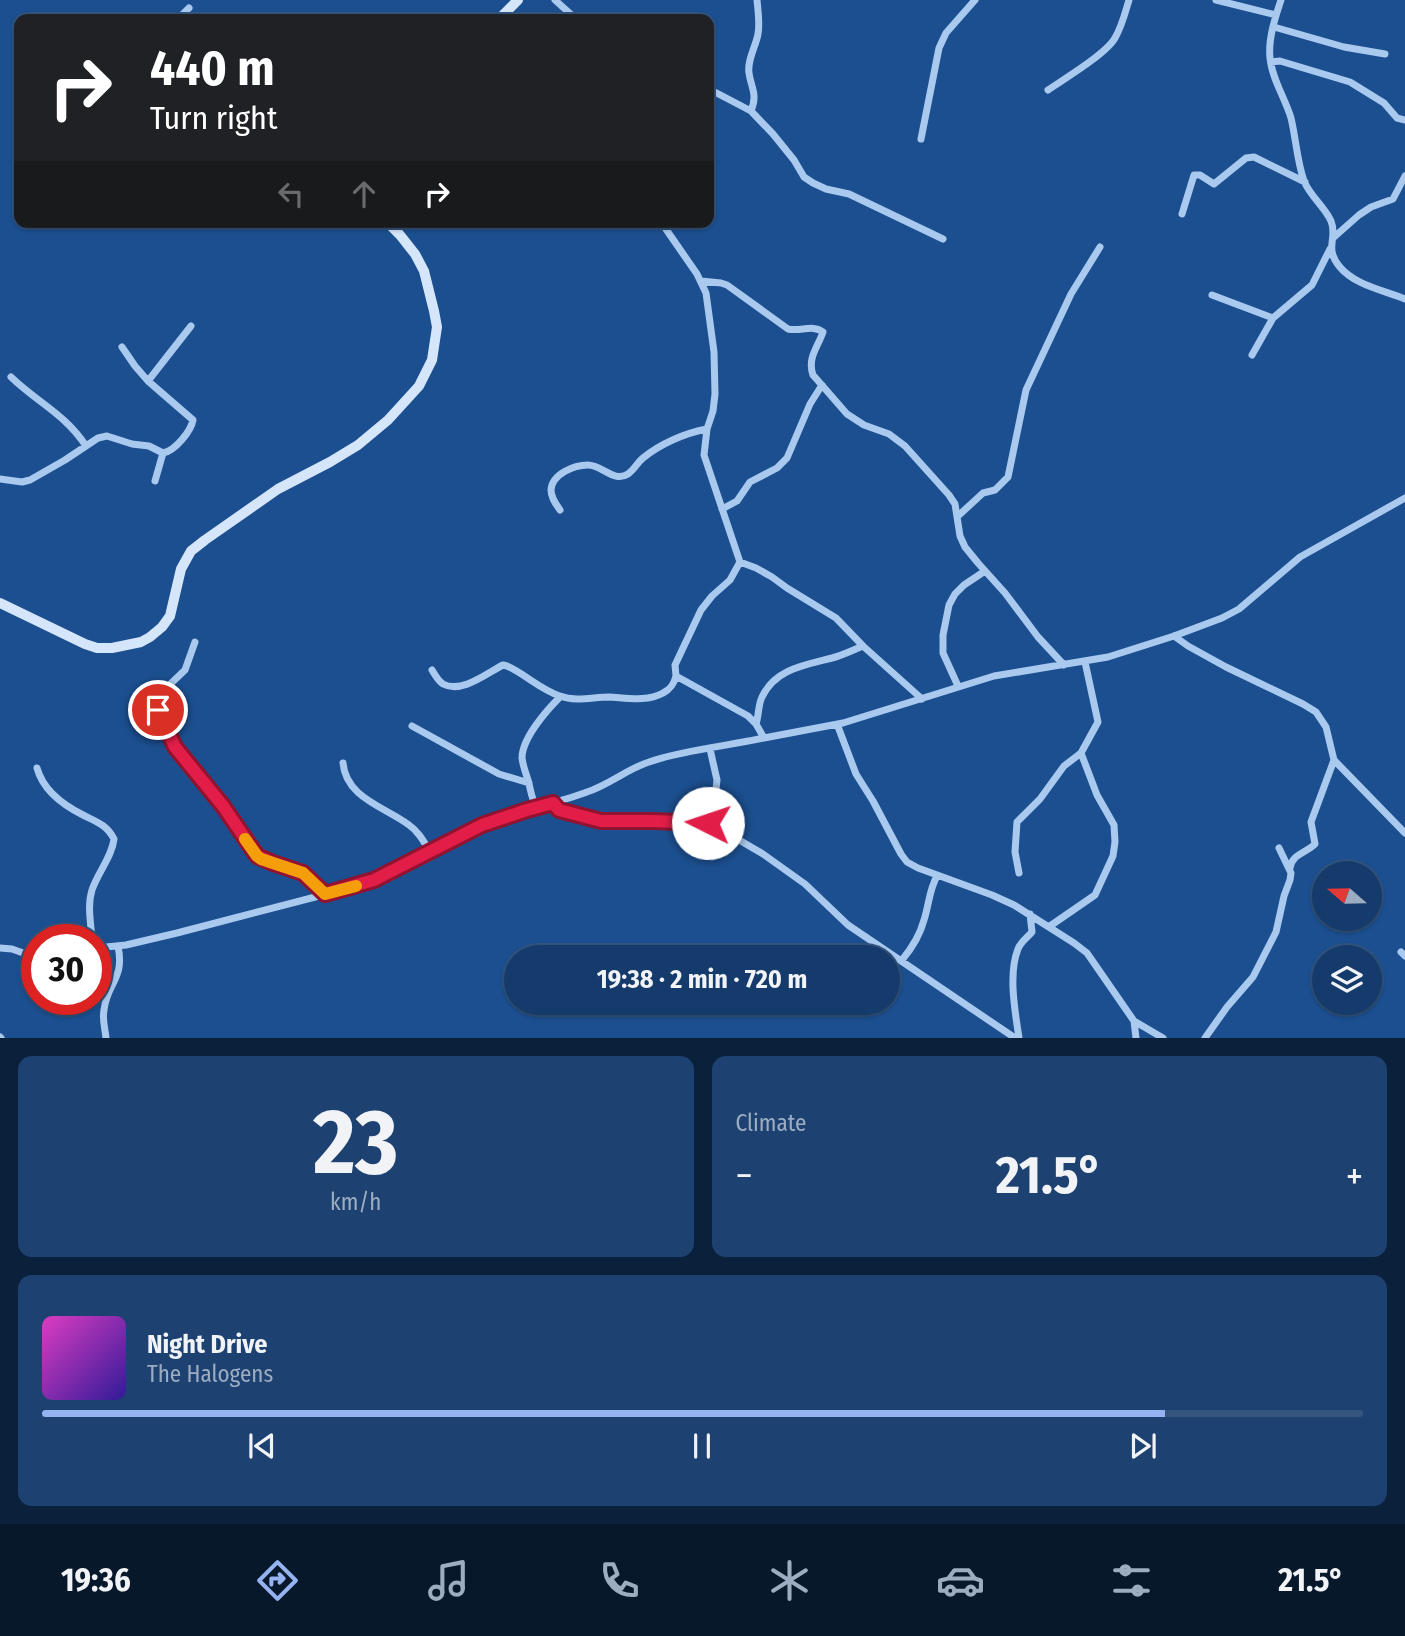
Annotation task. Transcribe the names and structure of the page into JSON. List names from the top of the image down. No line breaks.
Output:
{"north":"left","page":{"turn":["440 m","Turn right"],"limit":"30","trip":"19:38 · 2 min · 720 m","tile":[["23","km/h"],"Climate"],"heat":["−","21.5°","+"],"song":["Night Drive","The Halogens"],"tabs":["19:36","21.5°"]}}
